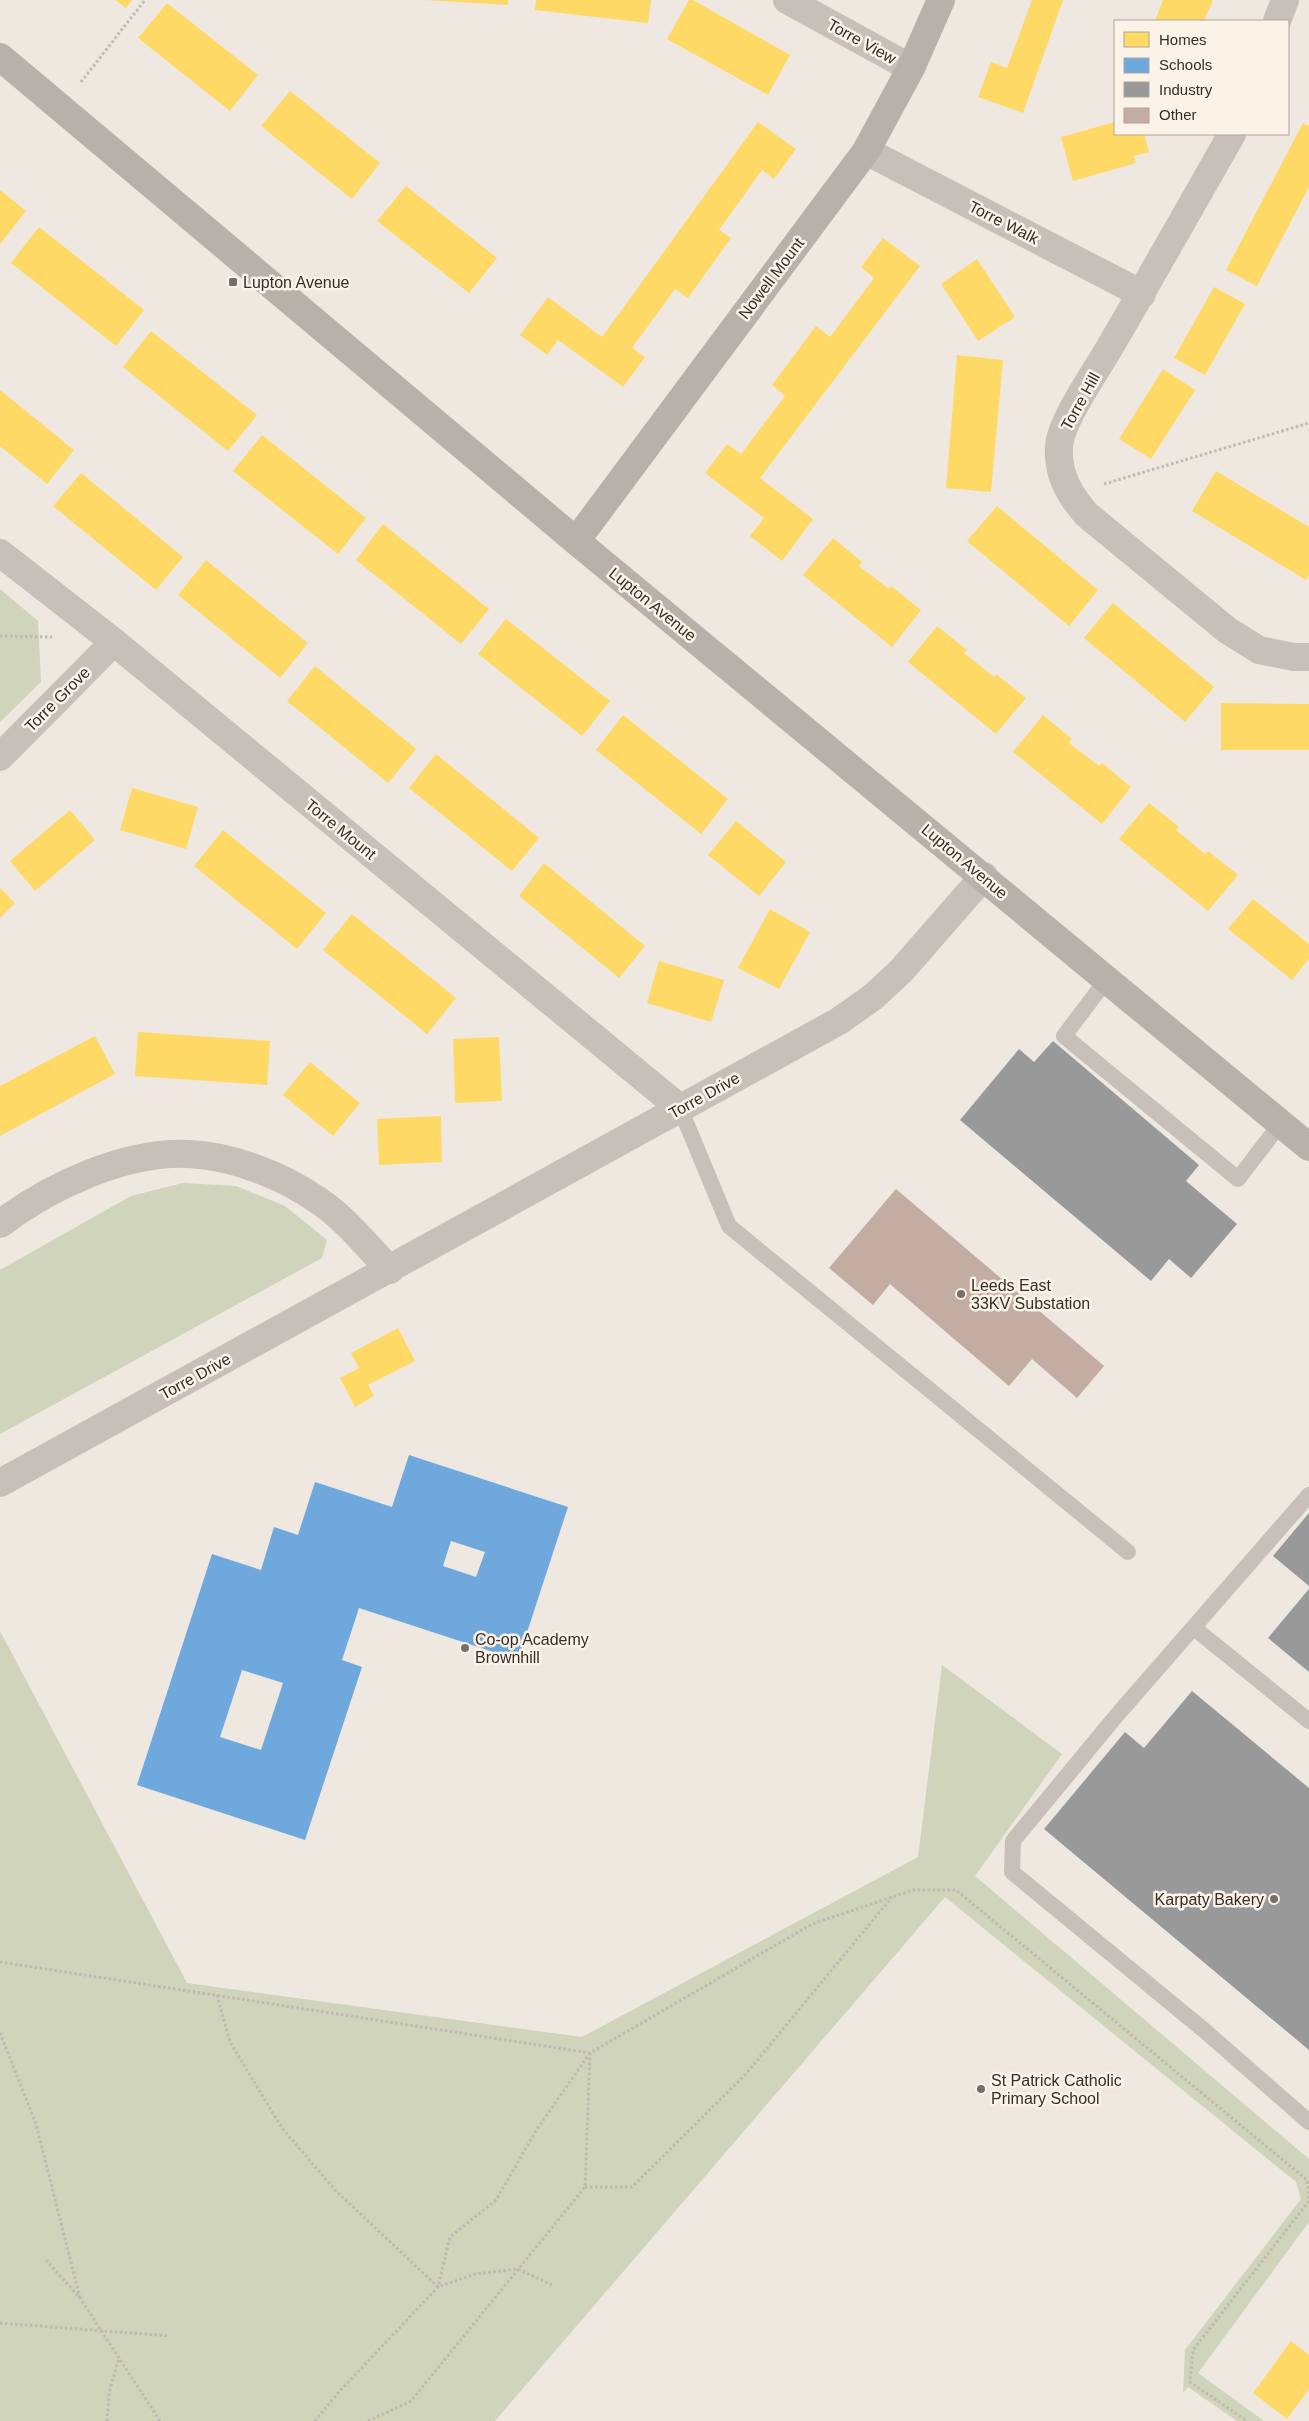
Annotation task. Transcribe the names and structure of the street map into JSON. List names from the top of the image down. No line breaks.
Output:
{"streets":{"street":["Torre View","Torre Walk","Nowell Mount","Torre Hill","Lupton Avenue","Torre Grove","Torre Mount","Torre Drive"]},"crossings":[["Torre View","Nowell Mount"],["Torre Walk","Nowell Mount"],["Torre Walk","Torre Hill"],["Nowell Mount","Lupton Avenue"],["Lupton Avenue","Torre Drive"],["Torre Grove","Torre Mount"],["Torre Mount","Torre Drive"]],"places":{"transit":["Lupton Avenue"],"other":["Leeds East 33KV Substation","Co-op Academy Brownhill","Karpaty Bakery","St Patrick Catholic Primary School"]},"legend":["Homes","Schools","Industry","Other"]}
